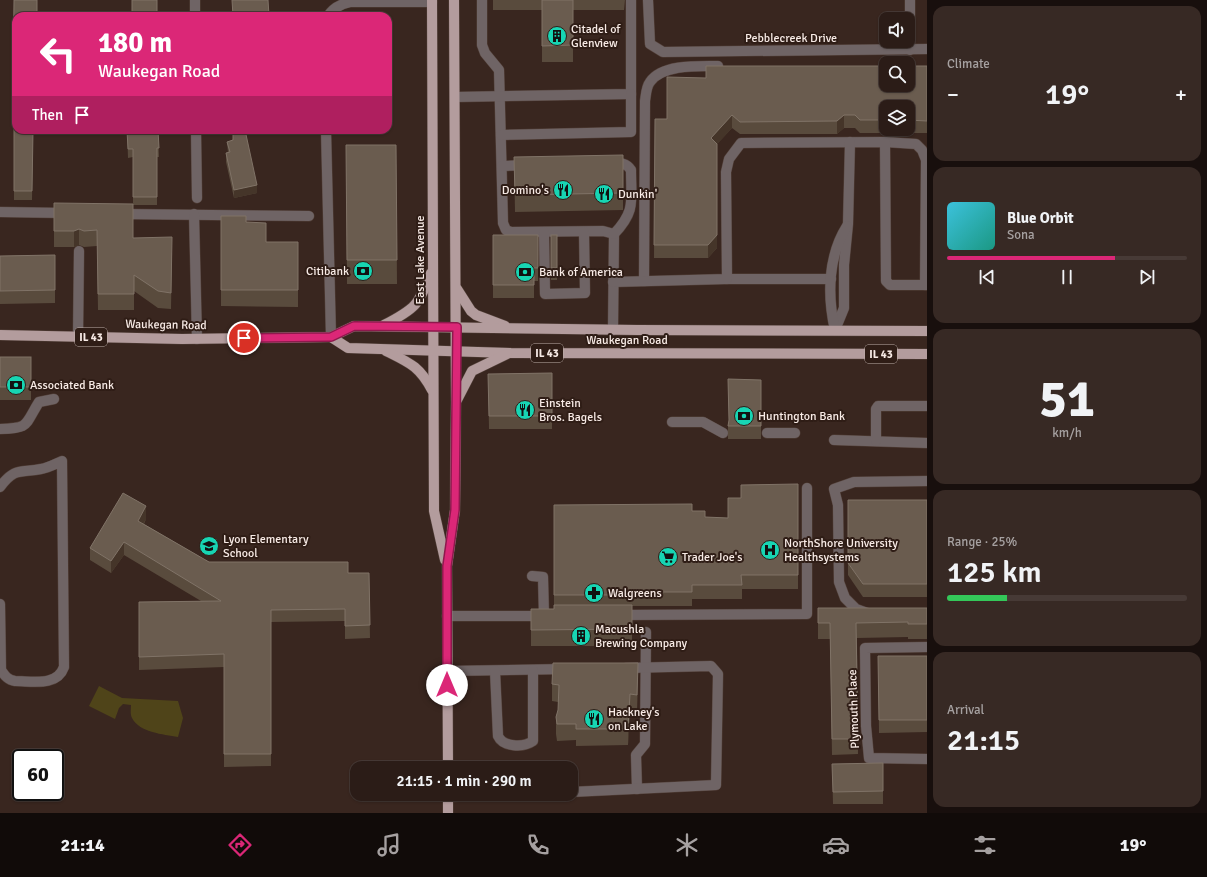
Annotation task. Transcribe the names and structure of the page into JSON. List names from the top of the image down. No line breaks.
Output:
{"streets":{"main road":["East Lake Avenue","Waukegan Road","IL 43"],"street":["Pebblecreek Drive","Plymouth Place"]},"crossings":[["East Lake Avenue","Waukegan Road"]],"places":{"building":["Citadel of Glenview","Macushla Brewing Company"],"restaurant":["Domino's","Dunkin'","Einstein Bros. Bagels","Hackney's on Lake"],"bank":["Citibank","Bank of America","Associated Bank","Huntington Bank"],"school or university":["Lyon Elementary School"],"hospital":["NorthShore University Healthsystems"],"supermarket":["Trader Joe's"],"pharmacy":["Walgreens"]},"page":{"tile":["Climate",["51","km/h"],["Range · 25%","125 km"],["Arrival","21:15"]],"turn":["180 m","Waukegan Road"],"heat":["−","19°","+"],"then":"Then","song":["Blue Orbit","Sona"],"limit":"60","trip":"21:15 · 1 min · 290 m","tabs":["21:14","19°"]}}
